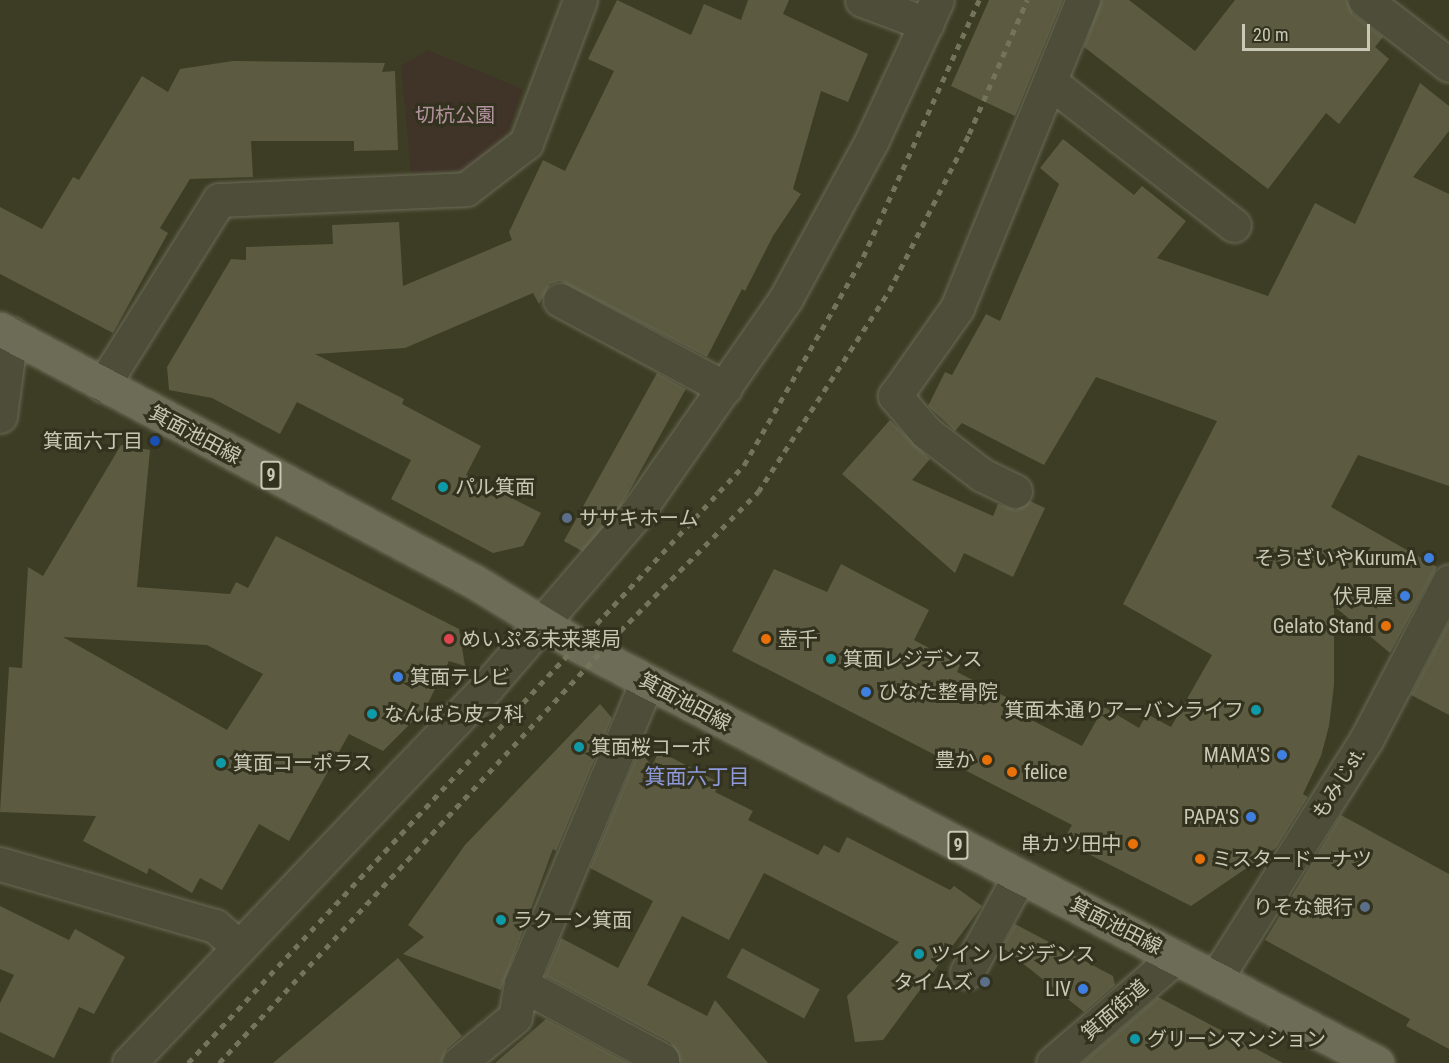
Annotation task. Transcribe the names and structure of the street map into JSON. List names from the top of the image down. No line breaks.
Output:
{"streets":{"main road":["箕面池田線","9"],"street":["もみじst.","箕面街道"]},"crossings":[["箕面池田線","もみじst."],["箕面池田線","箕面街道"]],"districts":["箕面六丁目"],"parks":["切杭公園"],"places":["箕面六丁目","パル箕面","ササキホーム","そうざいやKurumA","伏見屋","Gelato Stand","めいぷる未来薬局","壺千","箕面レジデンス","箕面テレビ","ひなた整骨院","箕面本通りアーバンライフ","なんばら皮フ科","箕面桜コーポ","MAMA'S","豊か","箕面コーポラス","felice","PAPA'S","串カツ田中","ミスタードーナツ","りそな銀行","ラクーン箕面","ツイン レジデンス","タイムズ","LIV","グリーンマンション"],"scale_bar":"20 m"}
